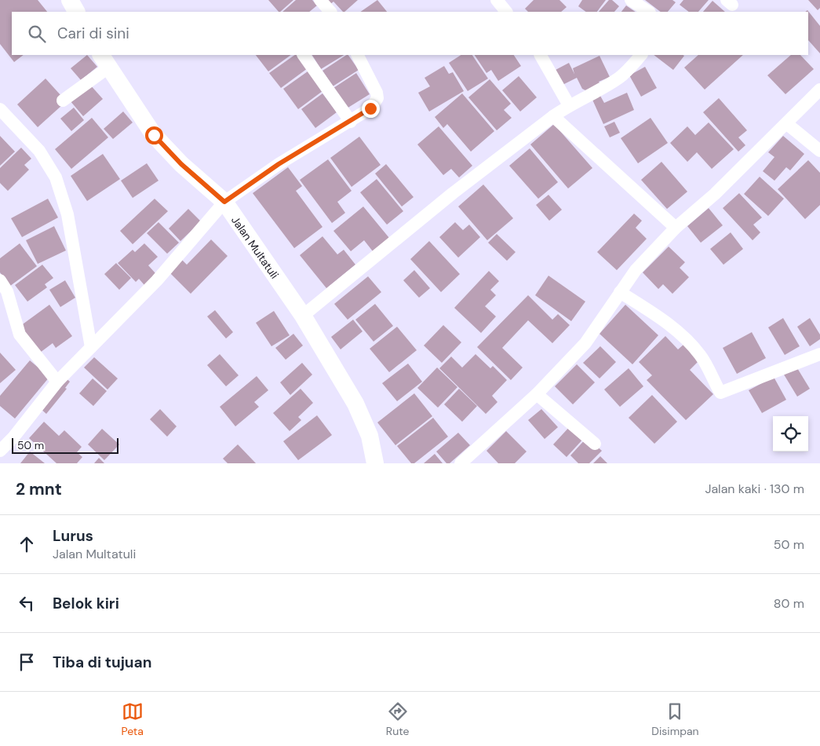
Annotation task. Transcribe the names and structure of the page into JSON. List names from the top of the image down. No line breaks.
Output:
{"streets":{"main road":["Jalan Multatuli"]},"scale_bar":"50 m","page":{"search":"Cari di sini","scale":"50 m","heading":["2 mnt","Jalan kaki · 130 m"],"list":[["Lurus","Jalan Multatuli","50 m"],["Belok kiri","80 m"],"Tiba di tujuan"],"nav":["Peta","Rute","Disimpan"]}}
